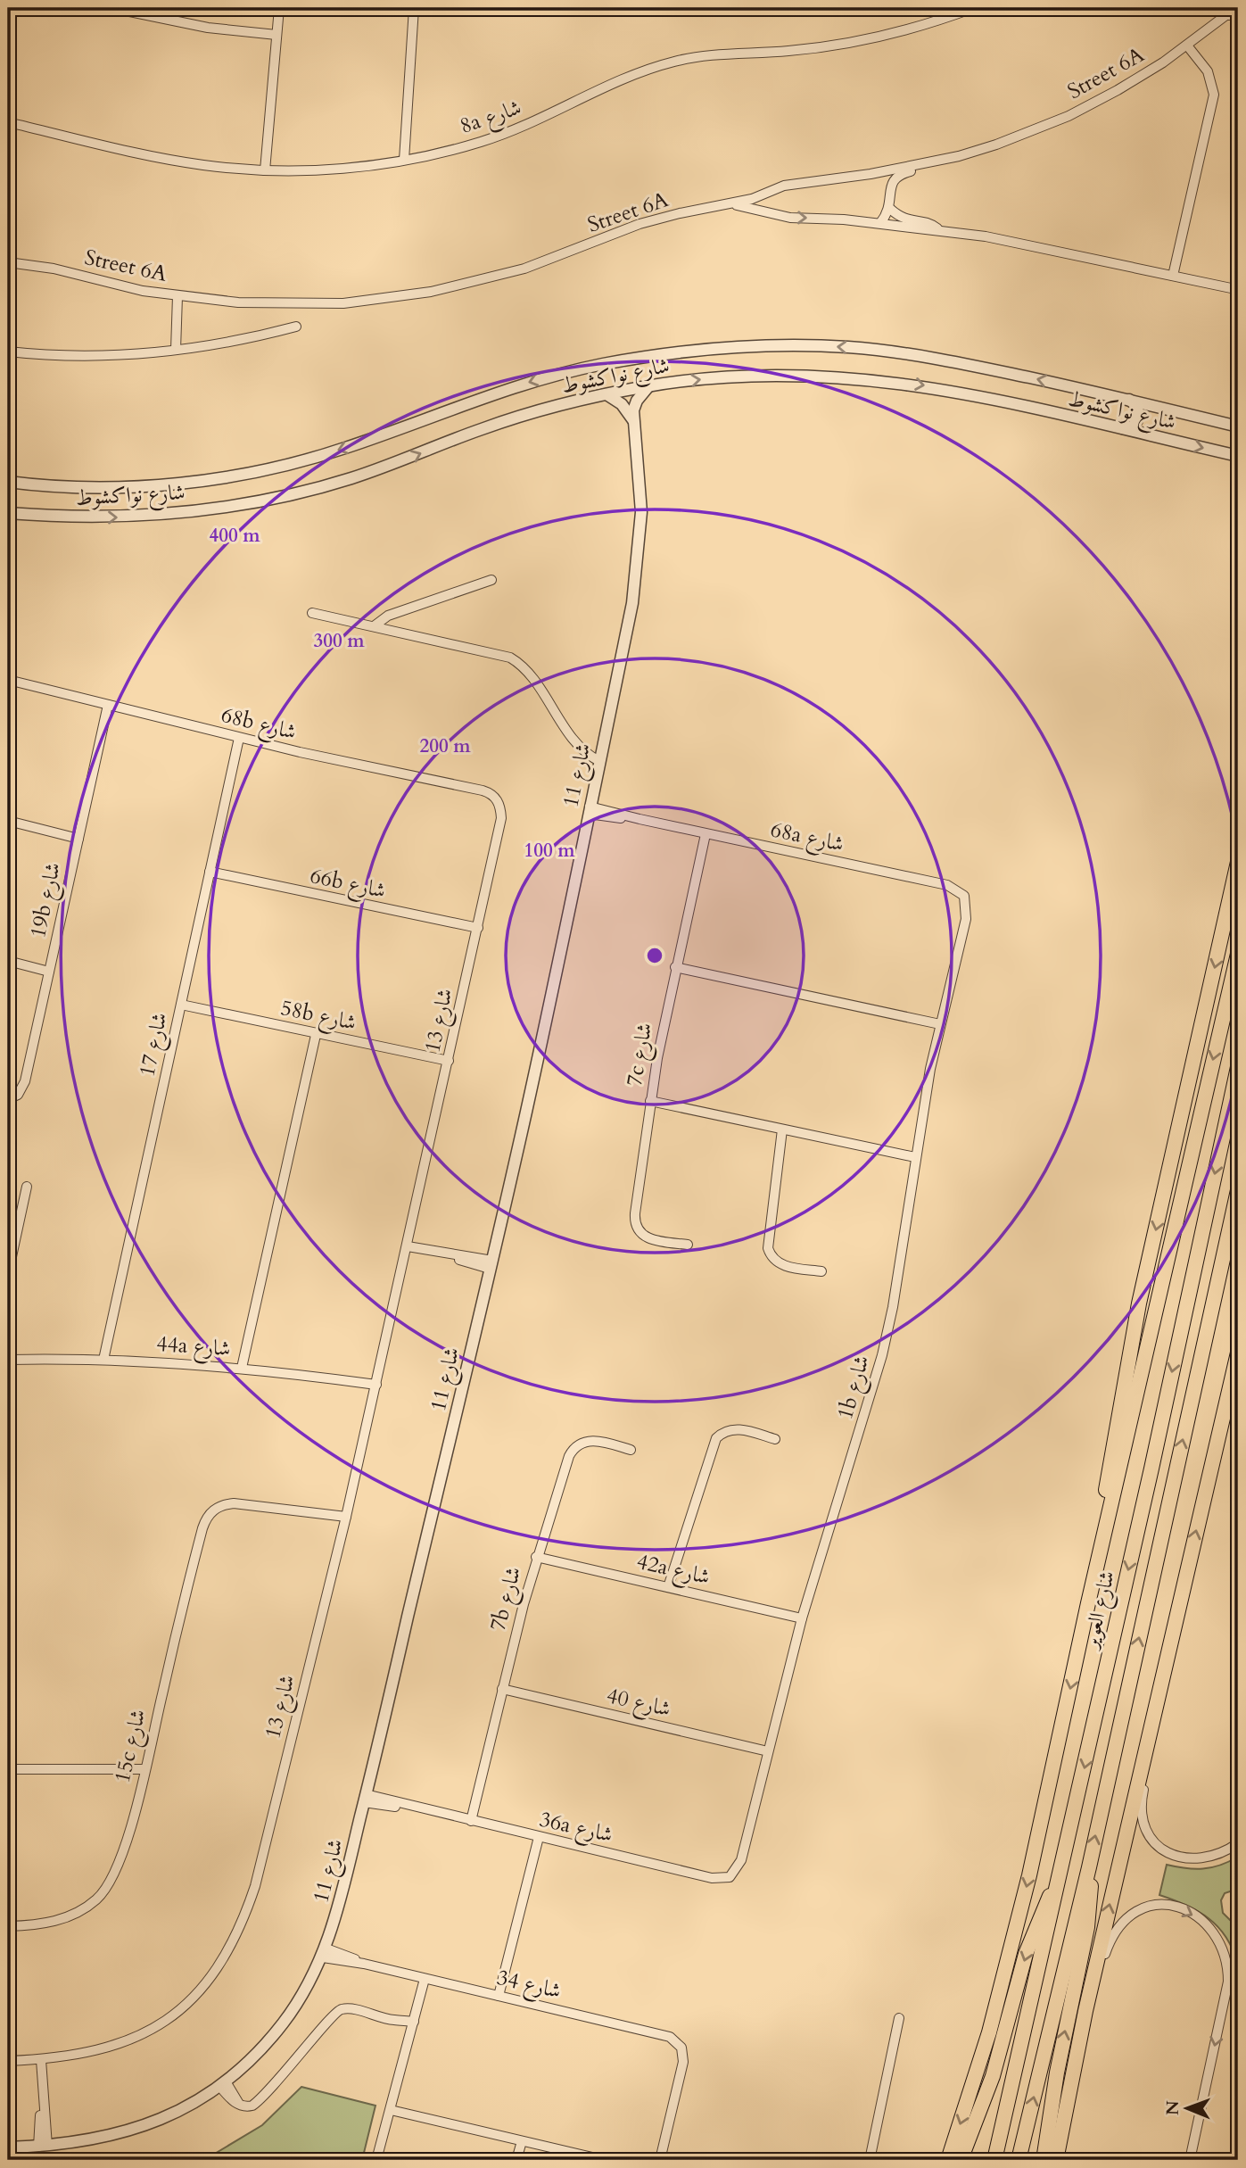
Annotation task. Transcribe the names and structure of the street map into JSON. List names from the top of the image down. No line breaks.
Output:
{"streets":{"main road":["شارع العوير"],"street":["Street 6A","8a شارع","شارع نواكشوط","68b شارع","شارع 11","68a شارع","66b شارع","19b شارع","58b شارع","شارع 13","شارع 17","7c شارع","44a شارع","1b شارع","42a شارع","7b شارع","شارع 40","15c شارع","36a شارع","شارع 34"]},"crossings":[["شارع نواكشوط","شارع 11"],["68b شارع","19b شارع"],["68b شارع","شارع 13"],["68b شارع","شارع 17"],["شارع 11","68a شارع"],["شارع 11","36a شارع"],["شارع 11","شارع 34"],["68a شارع","7c شارع"],["68a شارع","1b شارع"],["66b شارع","شارع 13"],["66b شارع","شارع 17"],["58b شارع","شارع 13"],["58b شارع","شارع 17"],["شارع 13","44a شارع"],["شارع 13","15c شارع"],["شارع 17","44a شارع"],["1b شارع","42a شارع"],["1b شارع","شارع 40"],["1b شارع","36a شارع"],["42a شارع","7b شارع"],["7b شارع","شارع 40"],["7b شارع","36a شارع"]],"north":"left","rings":["400 m","300 m","200 m","100 m"]}
